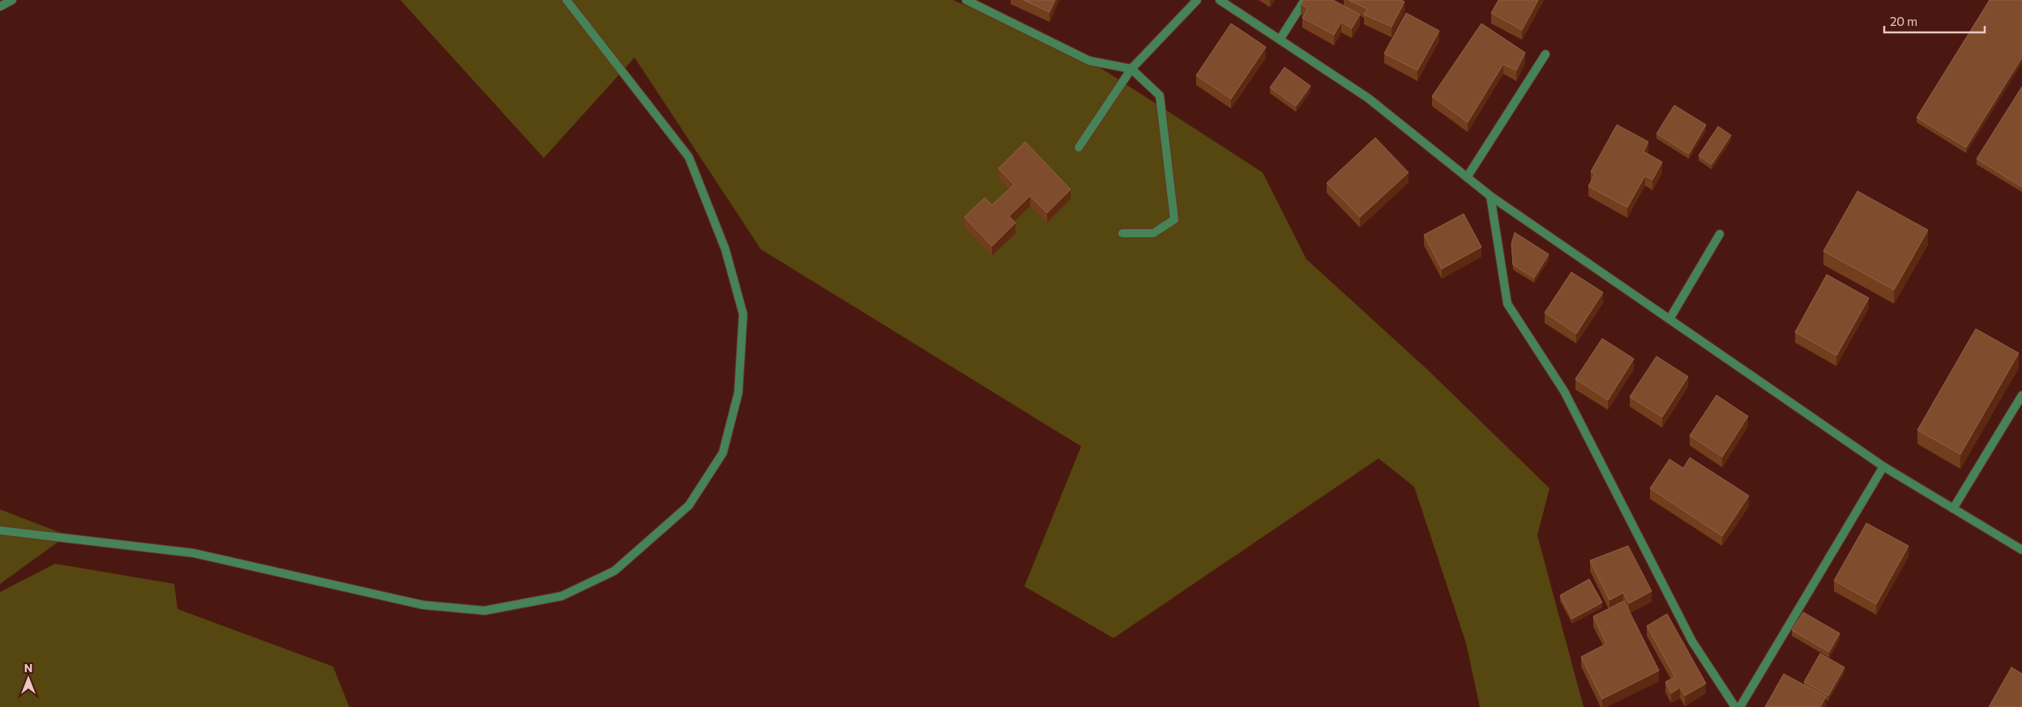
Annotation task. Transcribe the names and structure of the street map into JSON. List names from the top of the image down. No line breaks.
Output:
{"scale_bar":"20 m","north":"top"}
